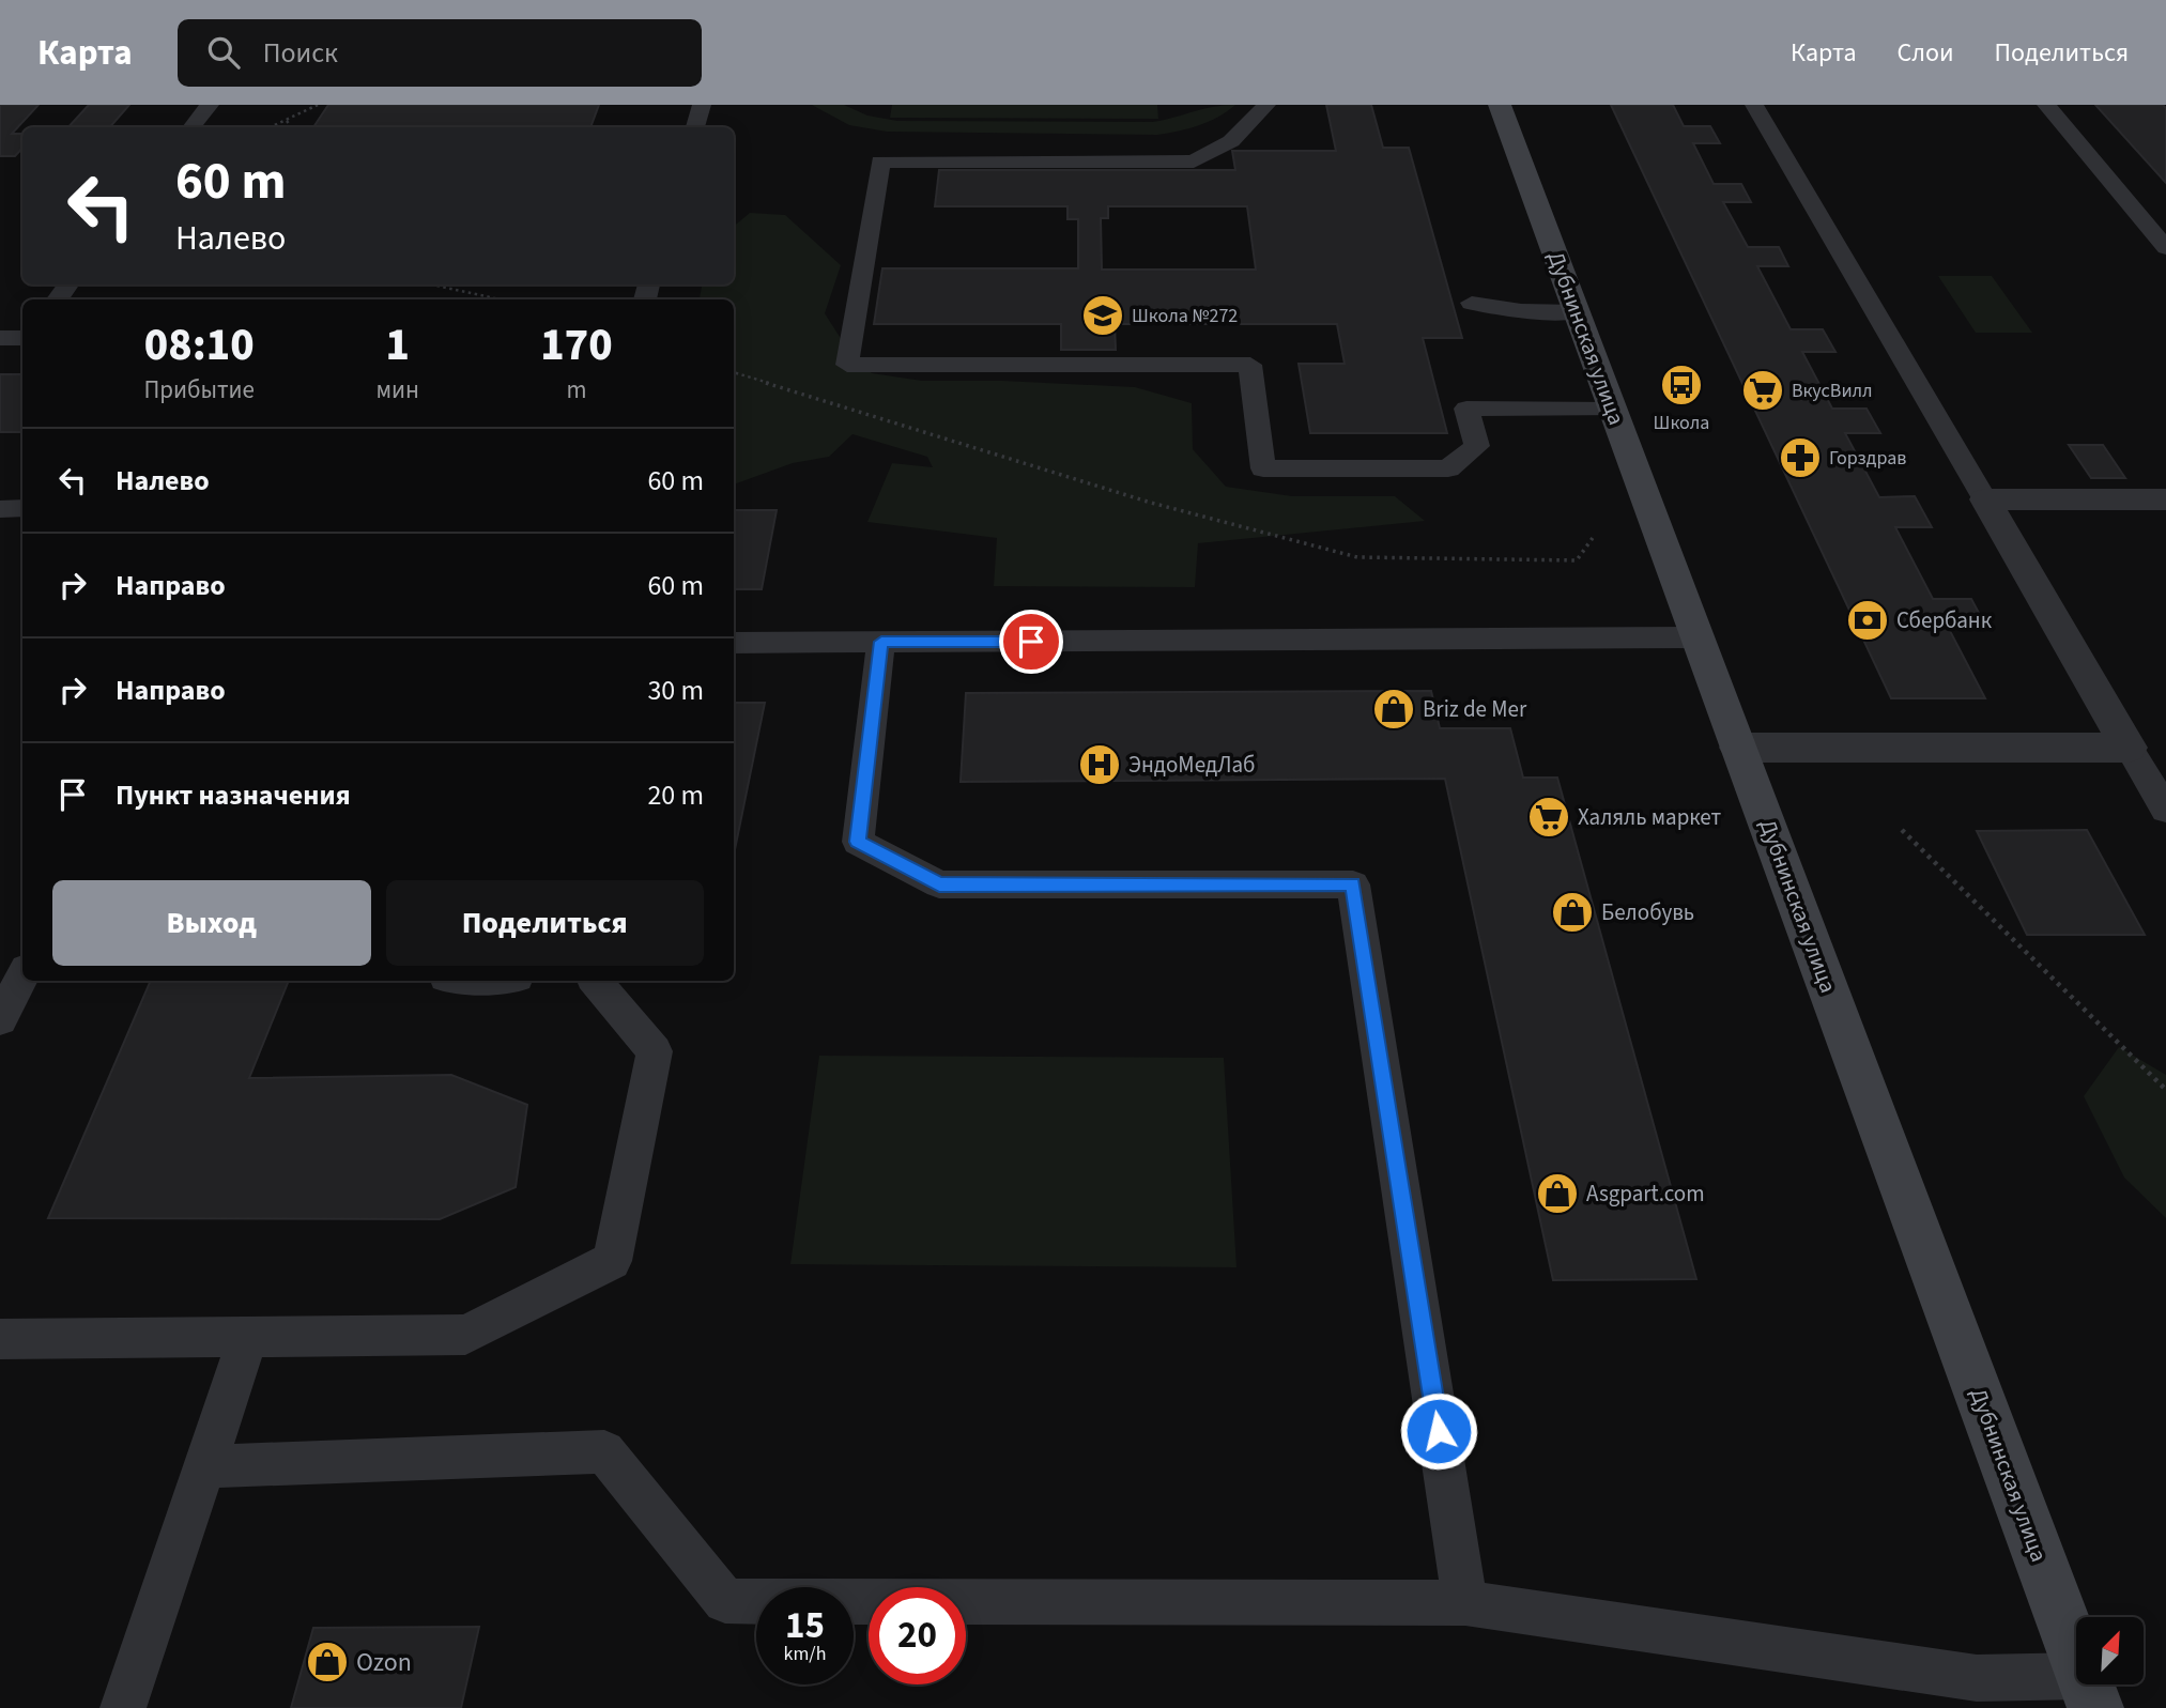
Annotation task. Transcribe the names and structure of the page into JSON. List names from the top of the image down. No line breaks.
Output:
{"streets":{"main road":["Дубнинская улица"]},"places":{"school or university":["Школа №272"],"bus stop":["Школа"],"supermarket":["ВкусВилл","Халяль маркет"],"pharmacy":["Горздрав"],"bank":["Сбербанк"],"shop":["Briz de Mer","Белобувь","Asgpart.com","Ozon"],"hospital":["ЭндоМедЛаб"]},"north":"top right","page":{"header":"Карта","search":"Поиск","nav":["Карта","Слои","Поделиться"],"turn":["60 m","Налево"],"eta":["08:10","Прибытие","1","мин","170","m"],"list":[{"name":"Налево","value":"60 m"},{"name":"Направо","value":"60 m"},{"name":"Направо","value":"30 m"},{"name":"Пункт назначения","value":"20 m"}],"buttons":["Выход","Поделиться"],"speed":"15 km/h","limit":"20"}}
